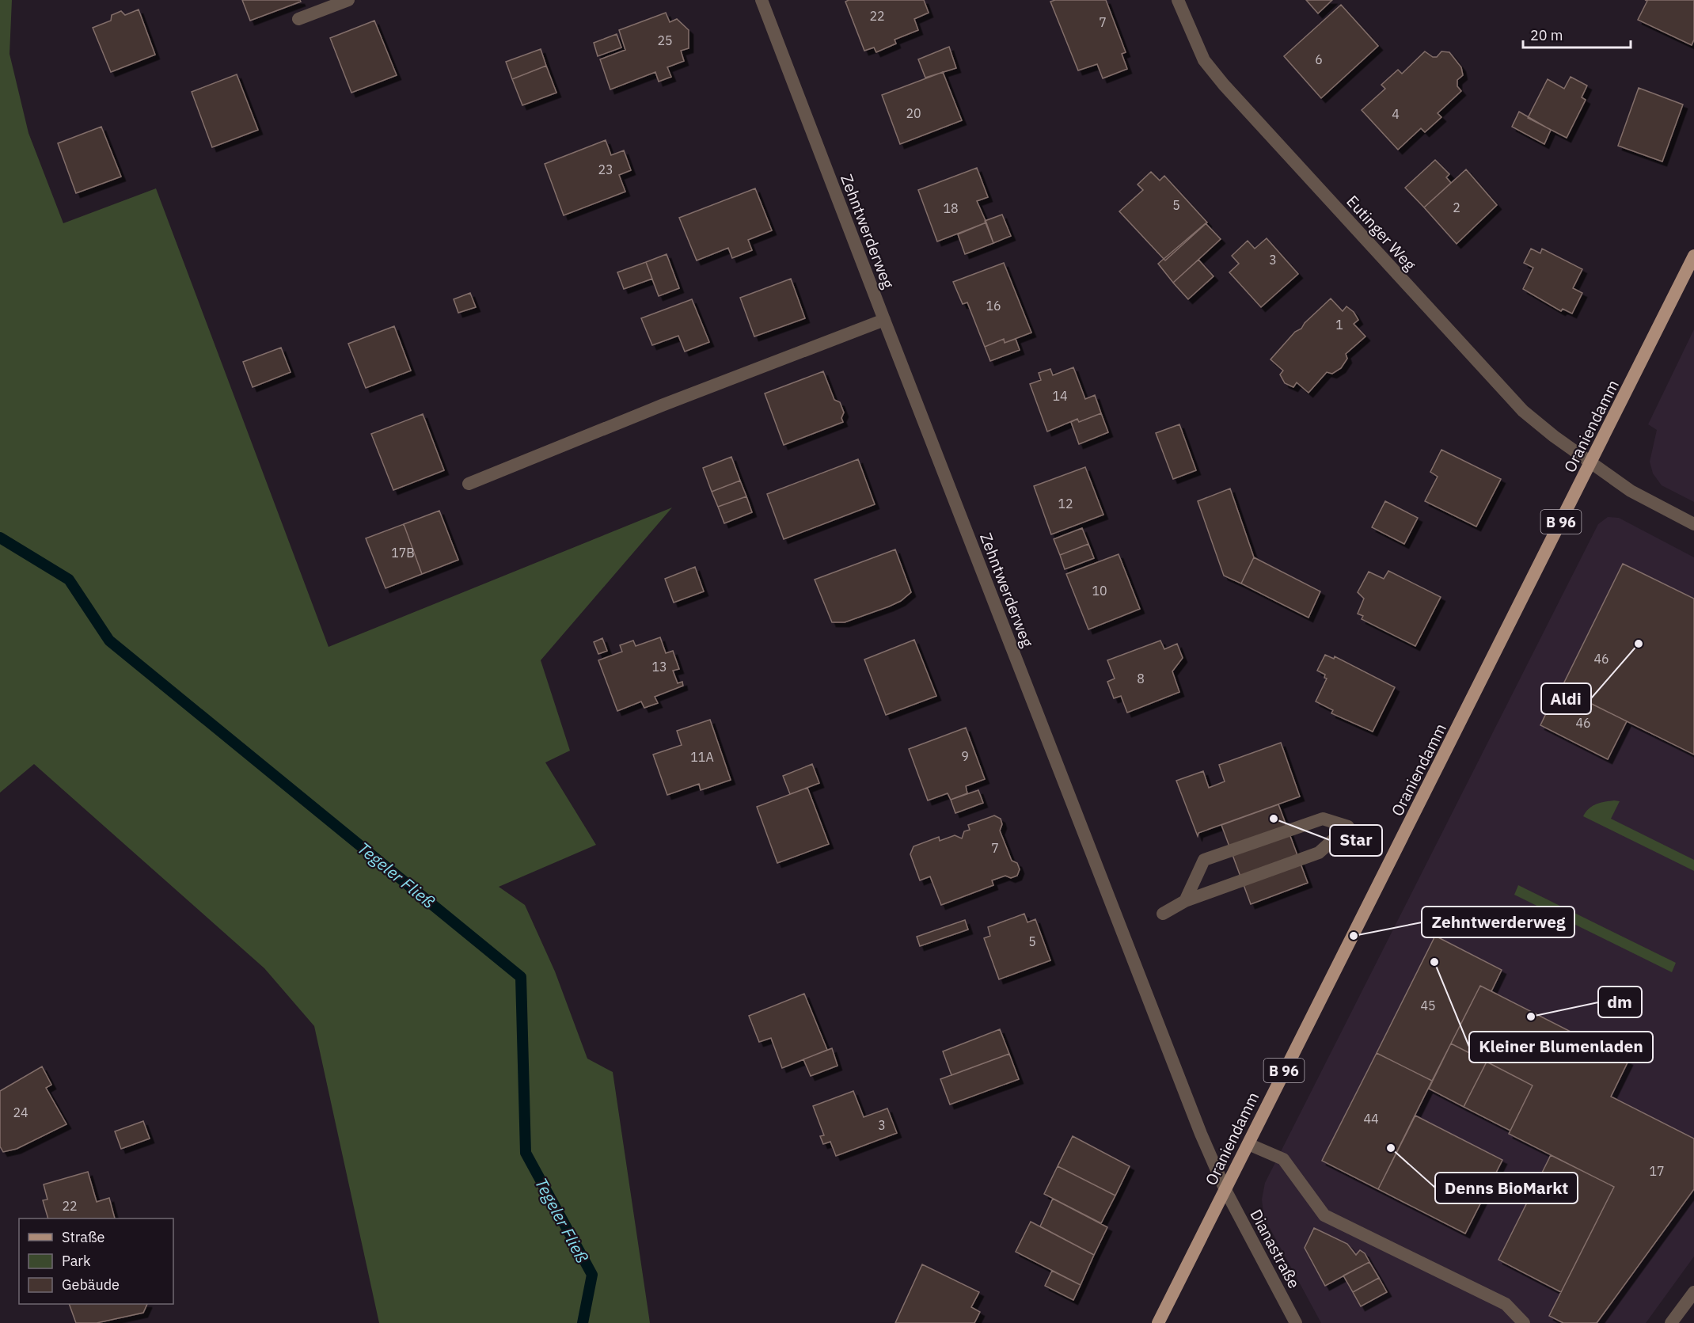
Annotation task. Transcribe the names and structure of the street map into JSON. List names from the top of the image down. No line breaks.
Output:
{"streets":{"main road":["Oraniendamm","B 96"],"street":["Zehntwerderweg","Eutinger Weg","Dianastraße"]},"crossings":[["Zehntwerderweg","Oraniendamm"],["Zehntwerderweg","Dianastraße"],["Eutinger Weg","Oraniendamm"],["Oraniendamm","Dianastraße"]],"water":["Tegeler Fließ"],"places":["Aldi","Star","Zehntwerderweg","Kleiner Blumenladen","dm","Denns BioMarkt"],"house_numbers":["22","7","25","6","20","4","23","5","2","18","3","16","1","14","12","17B","10","46","13","8","46","9","11A","7","5","45","24","44","3","17","22"],"legend":["Straße","Park","Gebäude"],"scale_bar":"20 m"}
